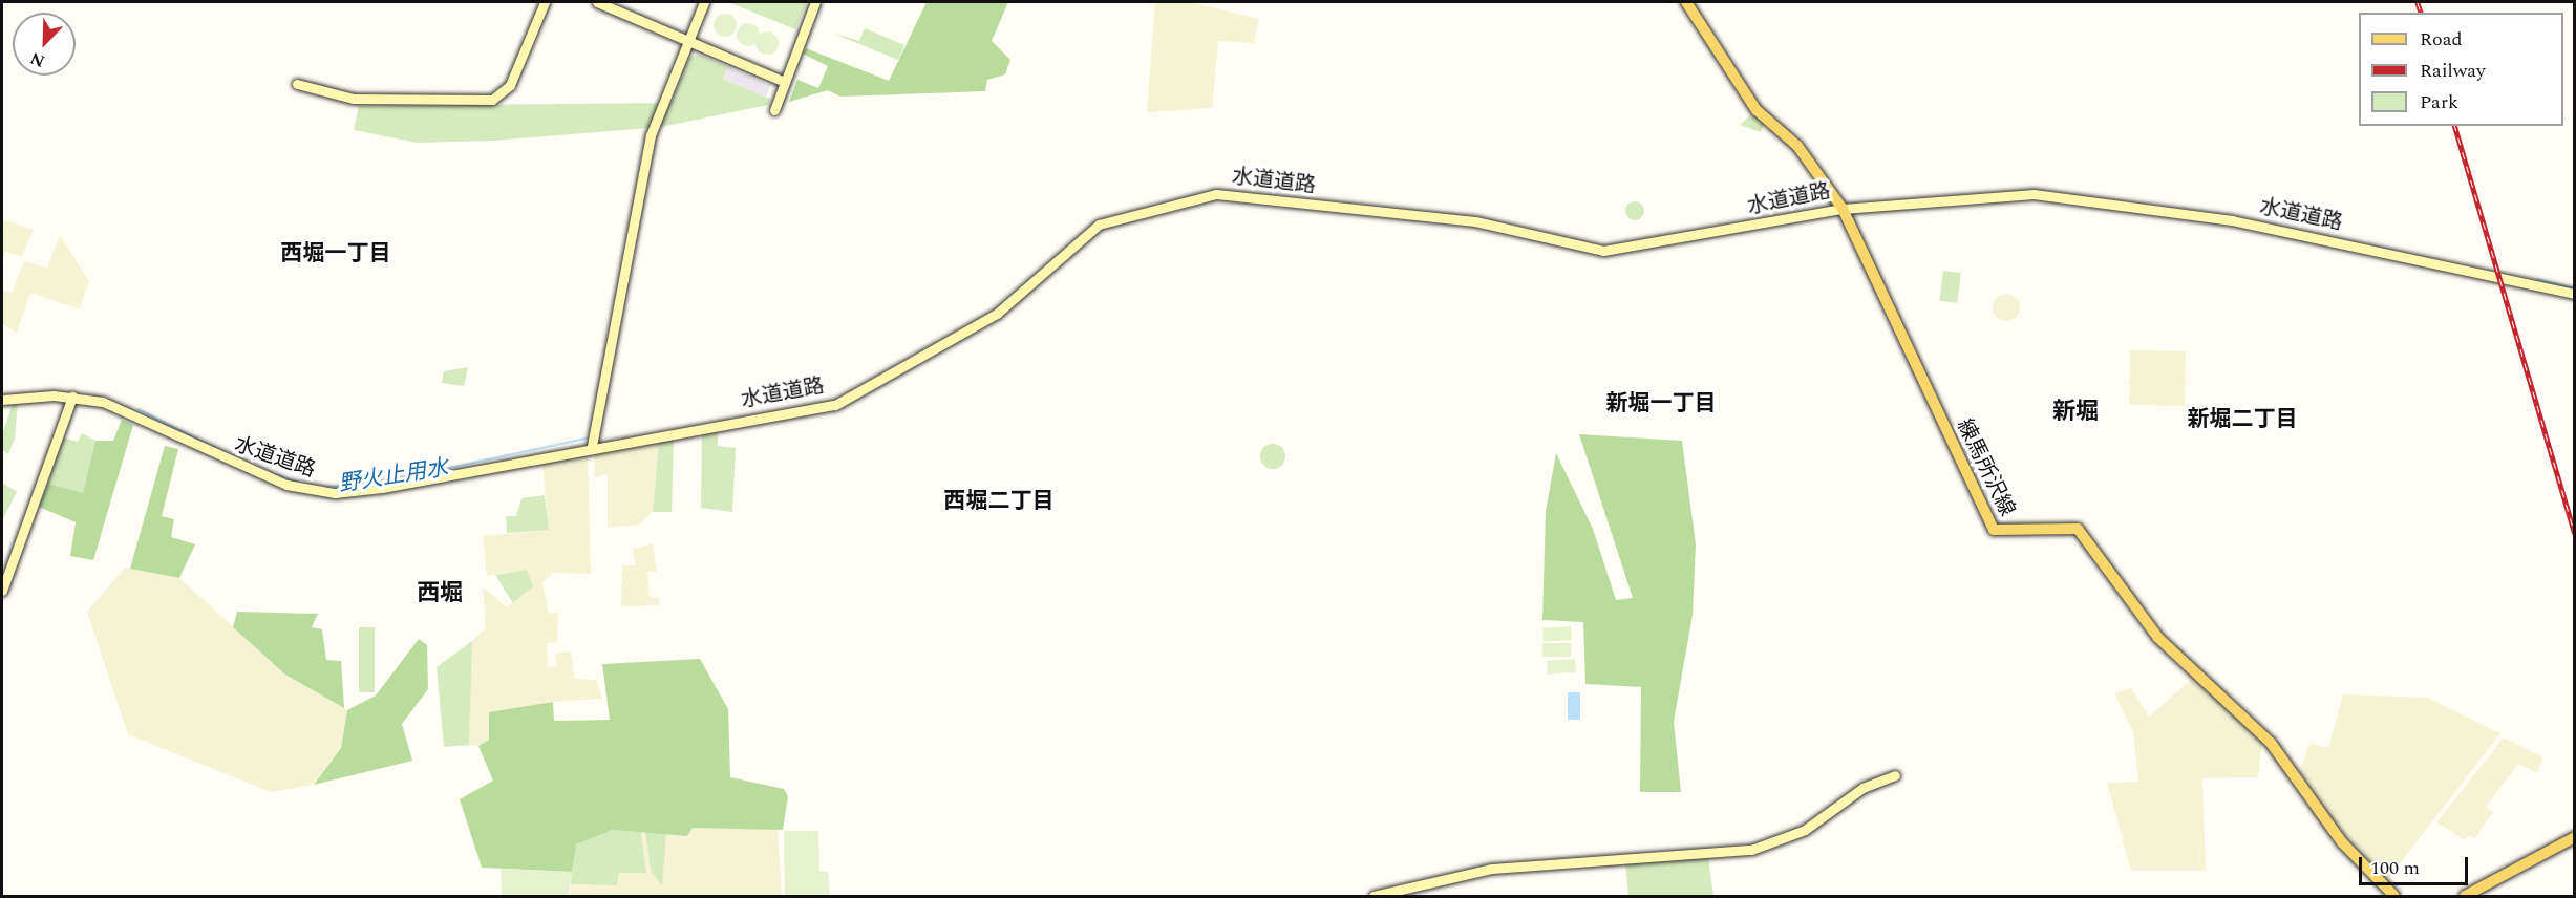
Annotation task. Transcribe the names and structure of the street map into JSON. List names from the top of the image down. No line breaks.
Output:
{"streets":{"main road":["練馬所沢線"],"street":["水道道路"]},"crossings":[["水道道路","練馬所沢線"]],"districts":["西堀一丁目","新堀一丁目","新堀","新堀二丁目","西堀二丁目","西堀"],"water":["野火止用水"],"legend":["Road","Railway","Park"],"scale_bar":"100 m","north":"bottom left"}
